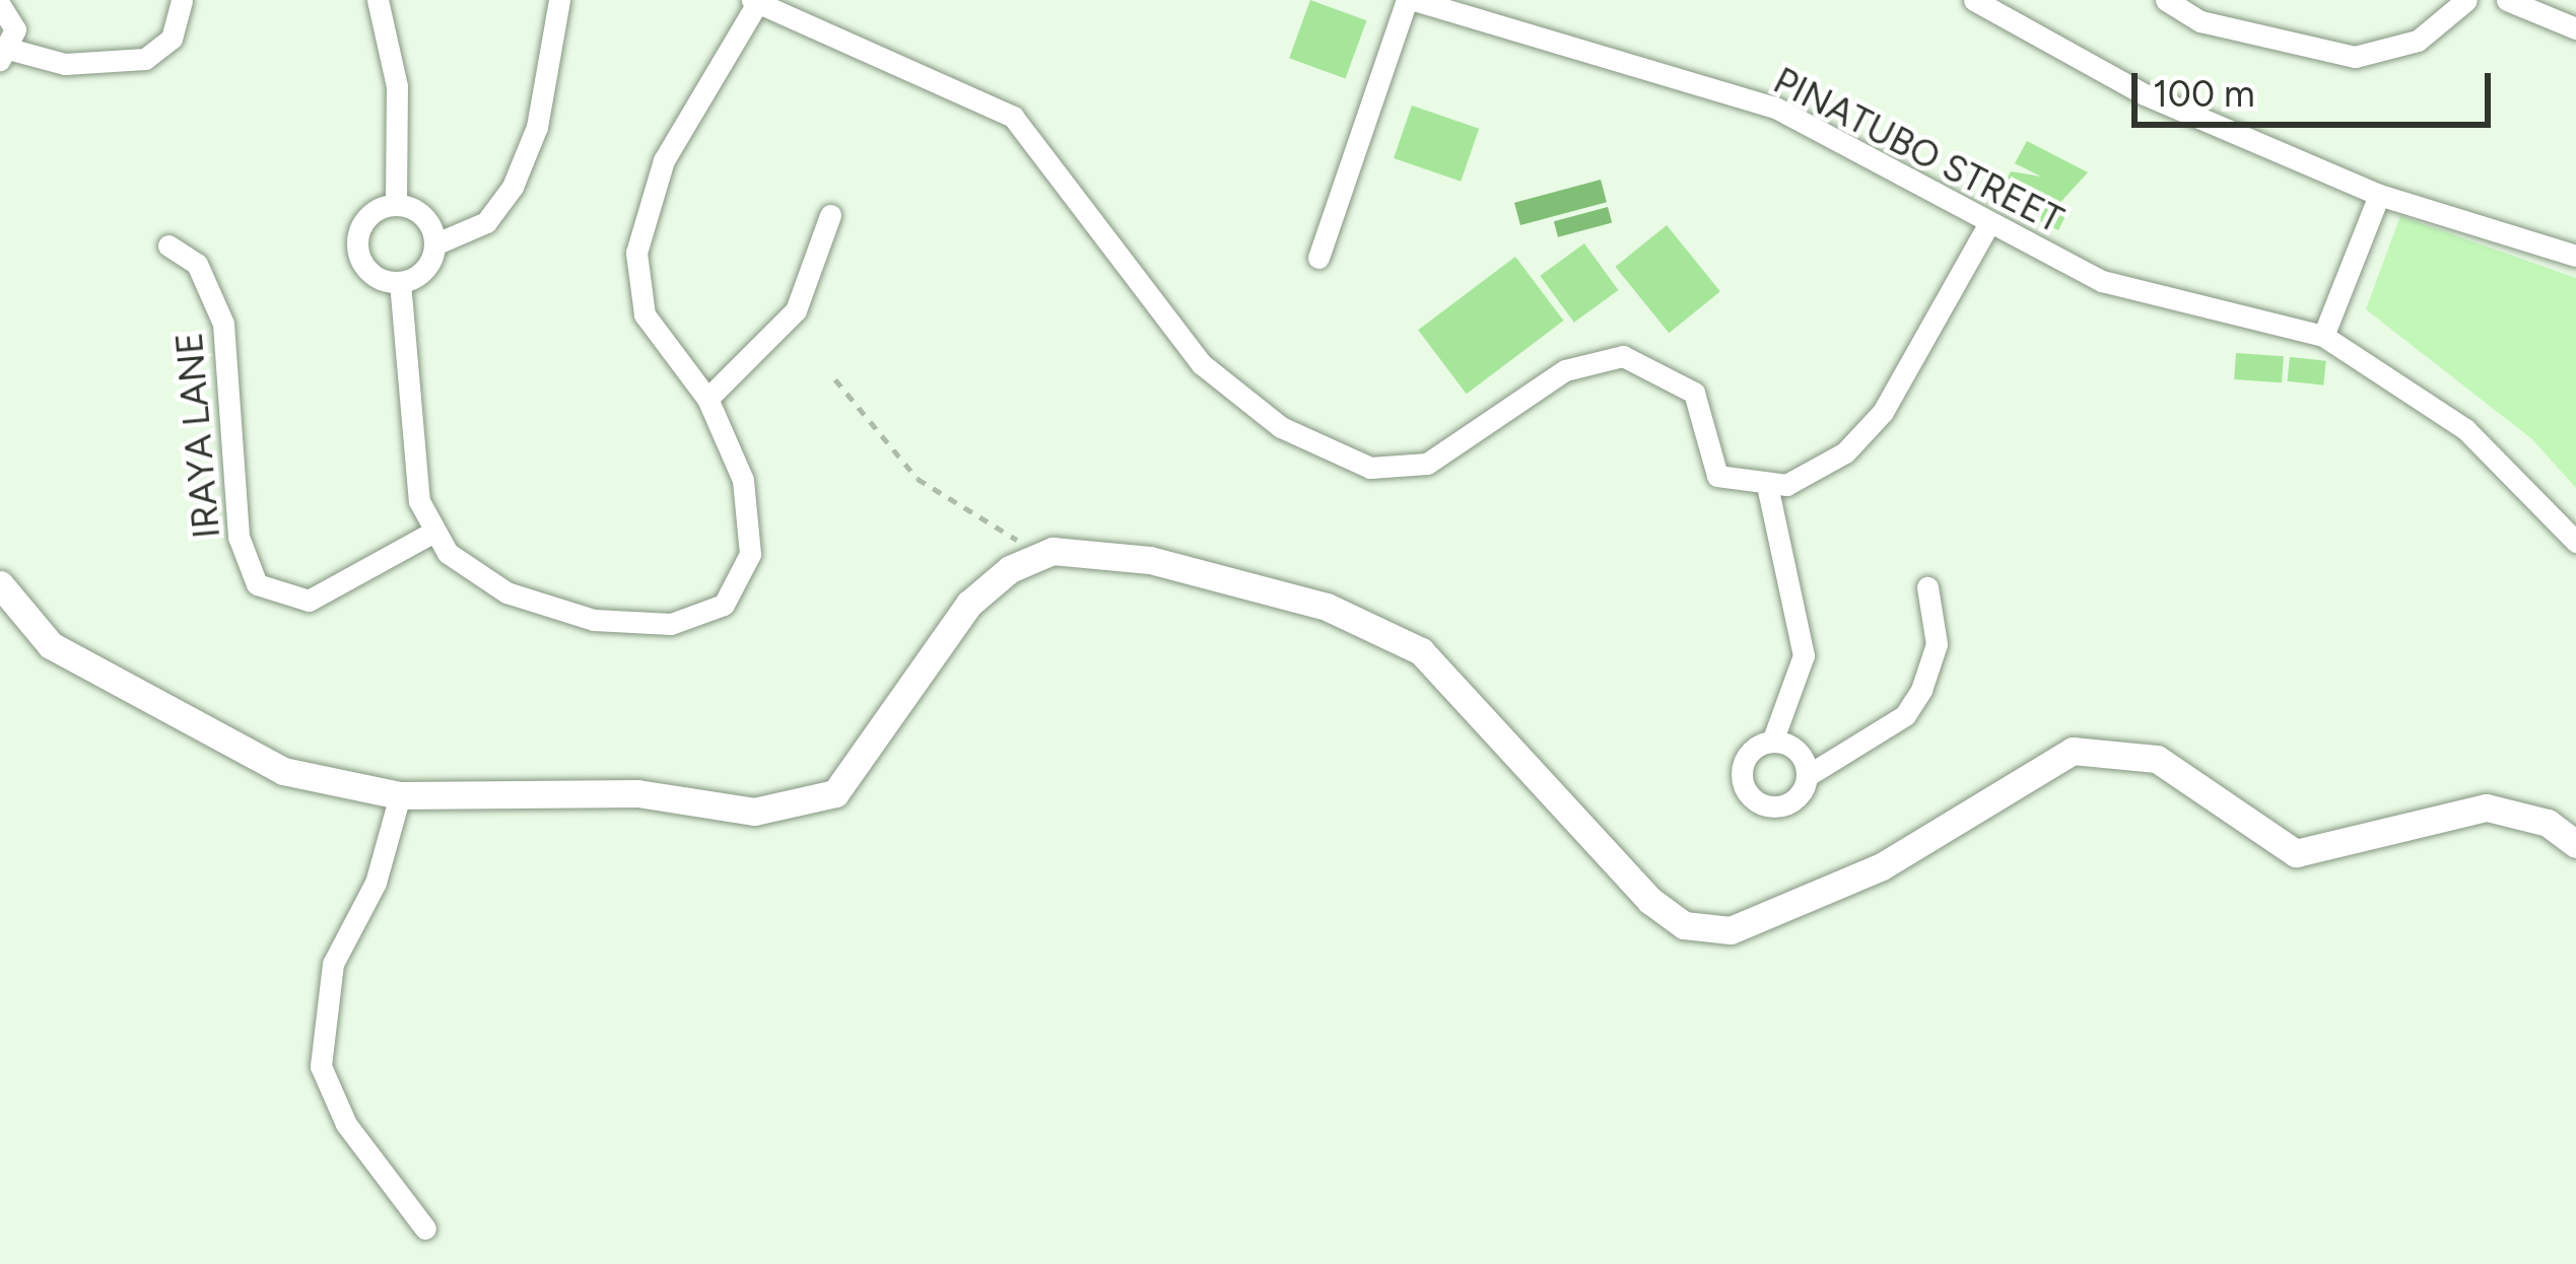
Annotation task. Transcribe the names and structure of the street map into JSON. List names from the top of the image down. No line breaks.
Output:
{"streets":{"street":["PINATUBO STREET","IRAYA LANE"]},"scale_bar":"100 m"}
